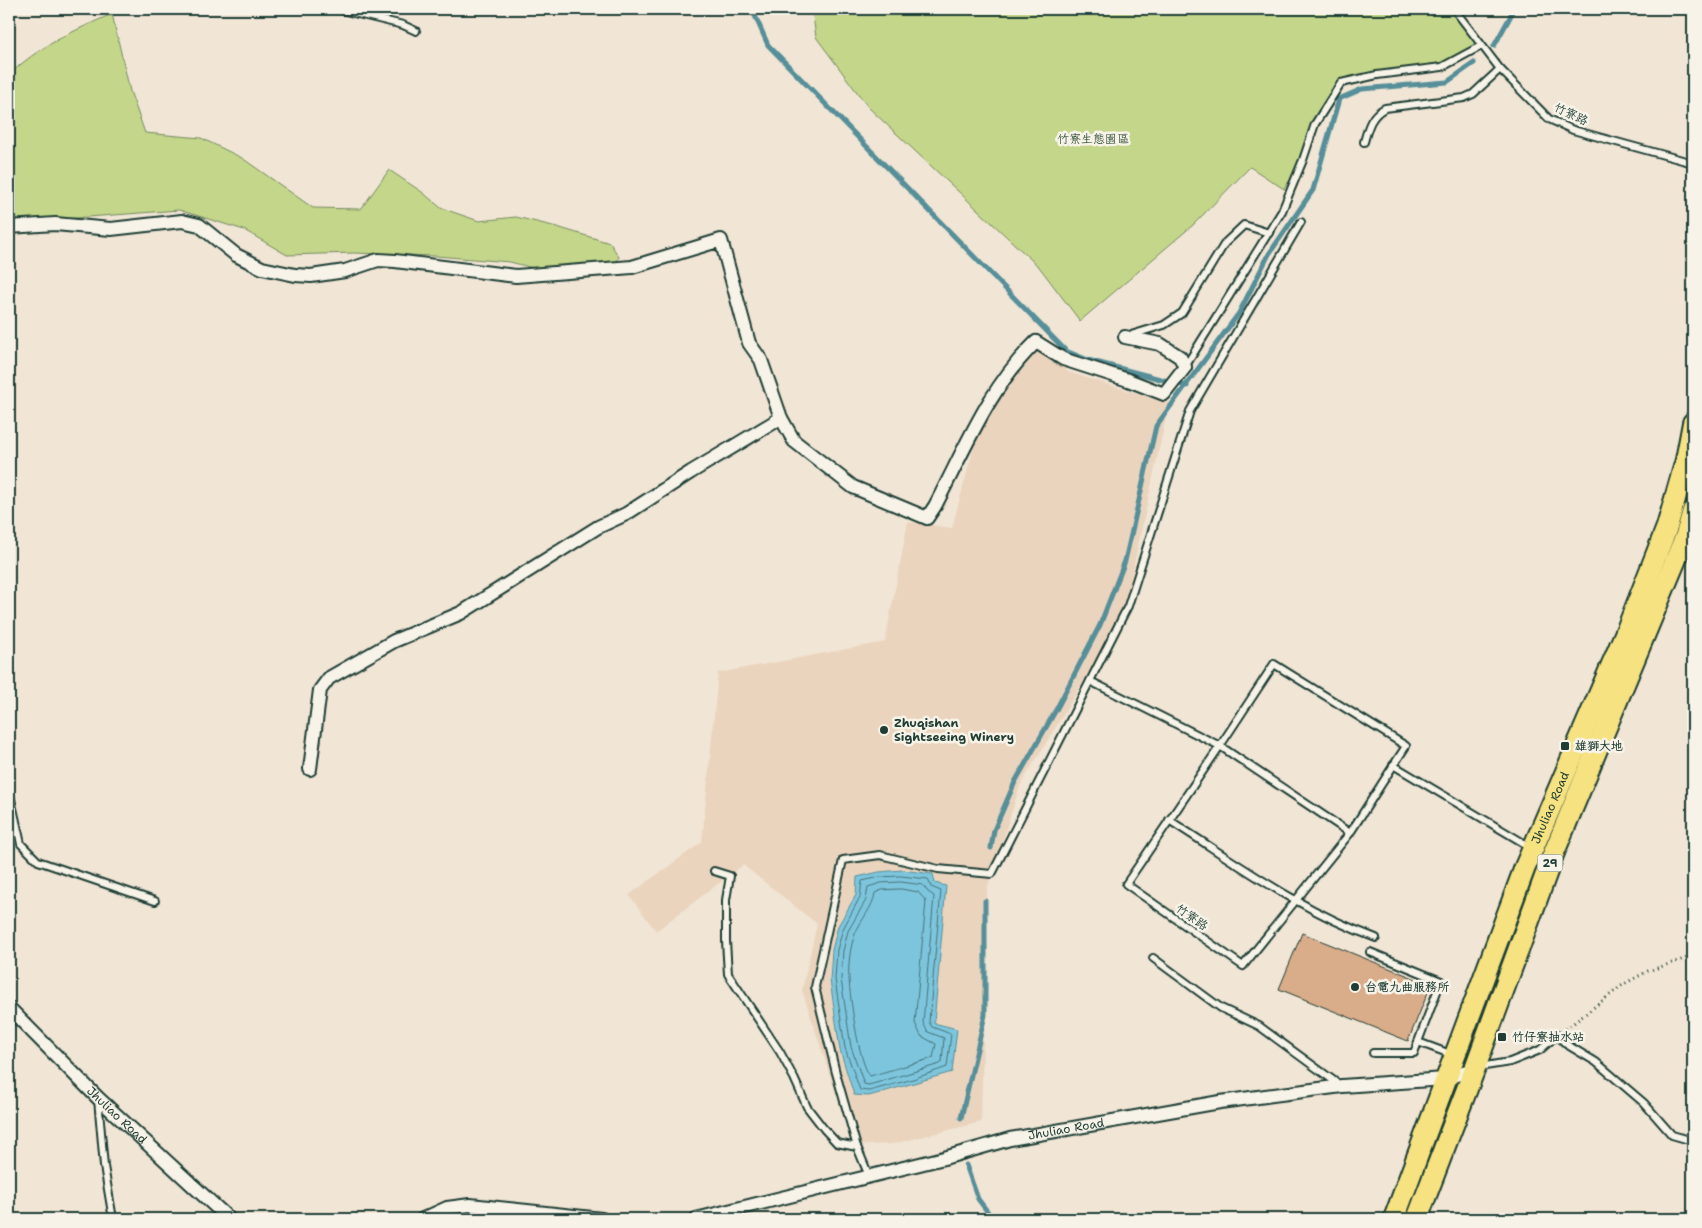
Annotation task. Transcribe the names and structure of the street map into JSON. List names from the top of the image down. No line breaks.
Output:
{"streets":{"main road":["Jhuliao Road","29"],"lane":["竹寮路"]},"parks":["竹寮生態園區"],"places":{"other":["Zhuqishan Sightseeing Winery","台電九曲服務所"],"transit":["雄獅大地","竹仔寮抽水站"]}}
